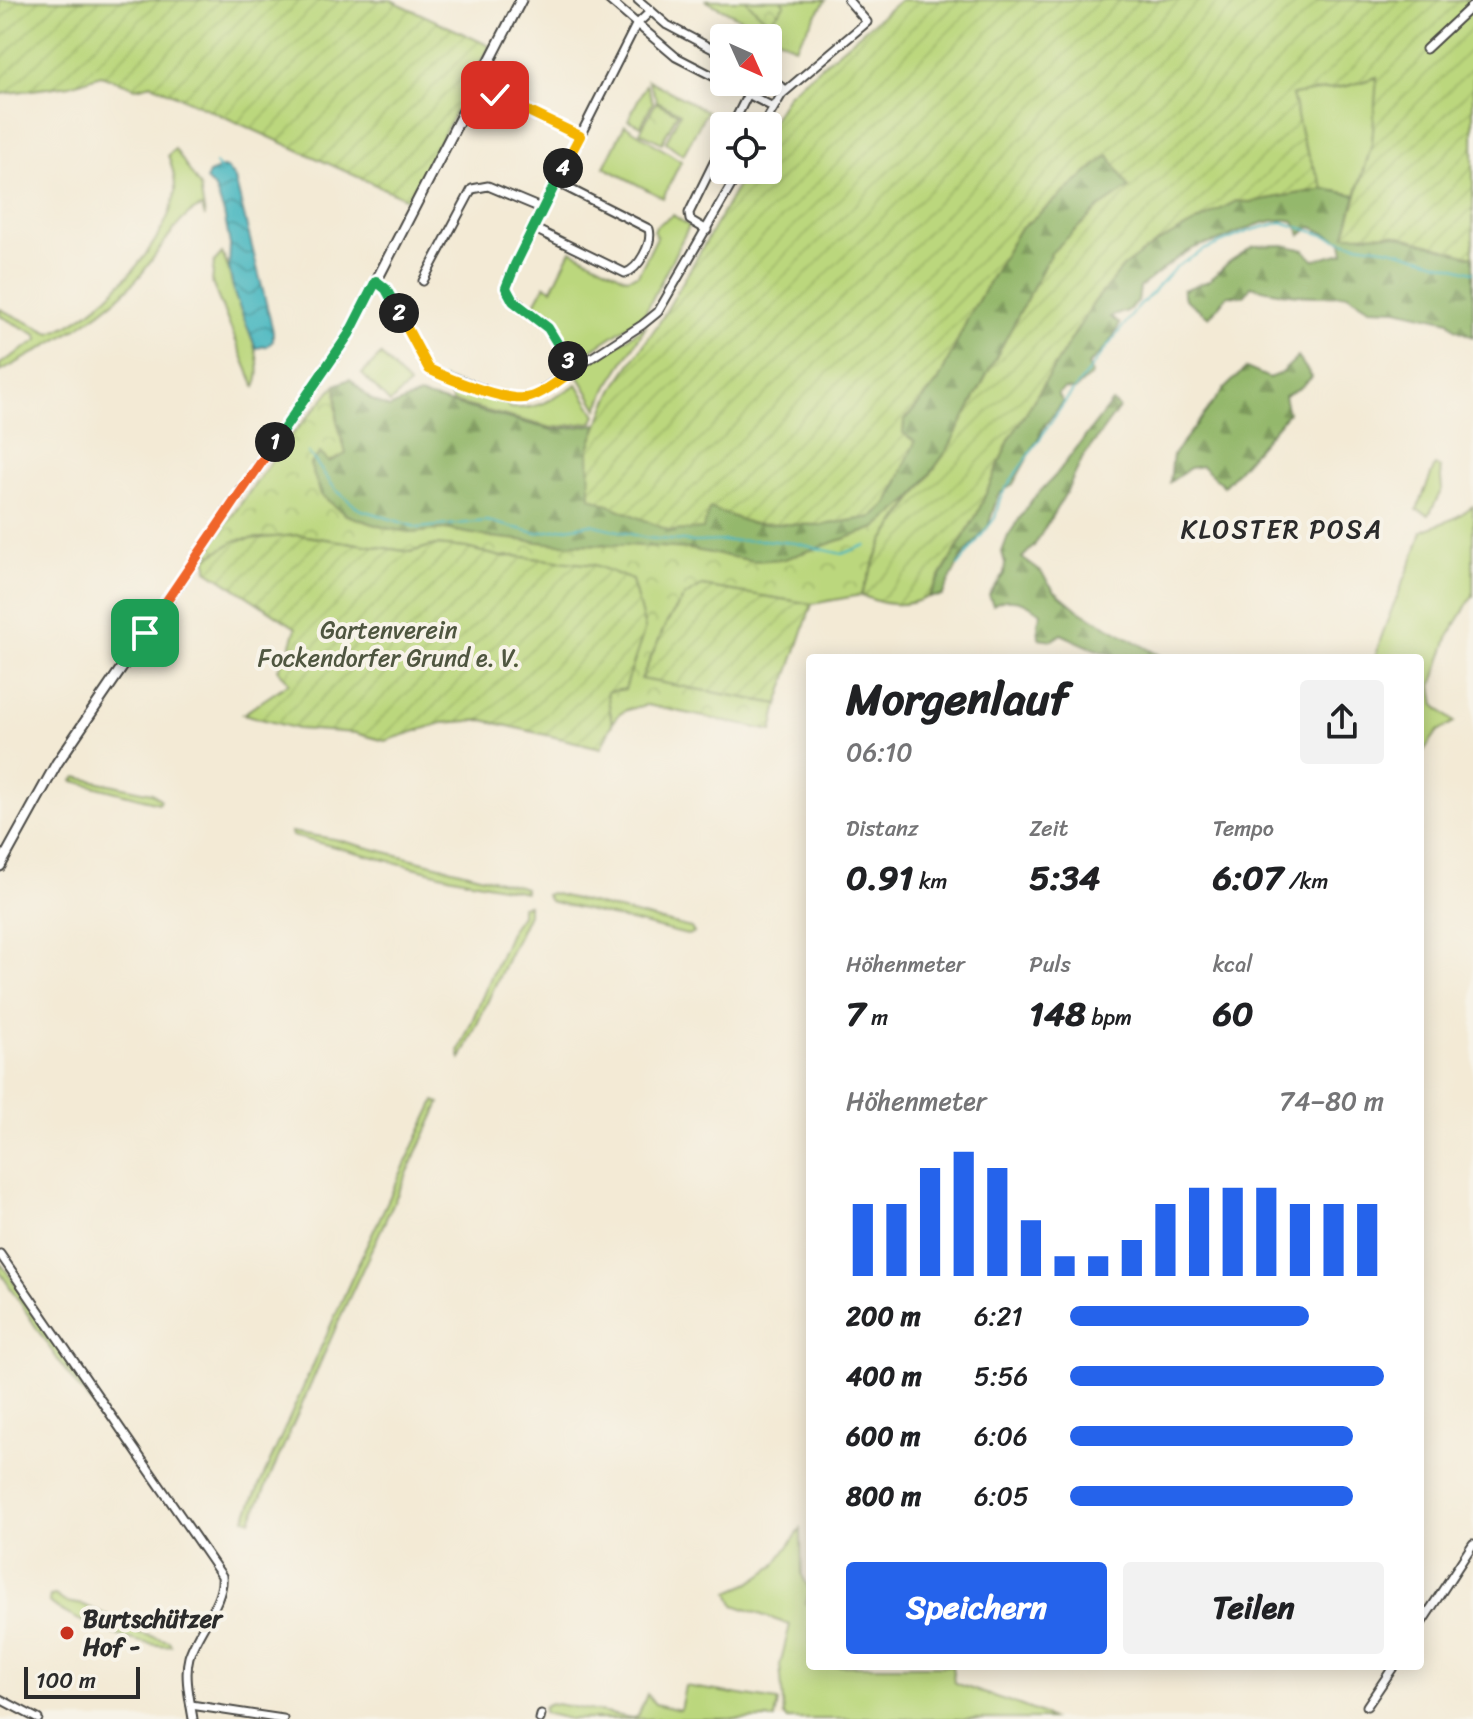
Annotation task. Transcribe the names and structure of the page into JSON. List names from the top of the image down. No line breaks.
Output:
{"districts":["KLOSTER POSA"],"parks":["Gartenverein Fockendorfer Grund e. V."],"places":["Burtschützer Hof -"],"scale_bar":"100 m","north":"bottom right","page":{"pins":["4","2","3","1"],"heading":["Morgenlauf","06:10"],"stats":[["Distanz","0.91 km"],["Zeit","5:34"],["Tempo","6:07 /km"],["Höhenmeter","7 m"],["Puls","148 bpm"],["kcal","60"]],"chart":["Höhenmeter","74–80 m"],"list":[{"name":"200 m","note":"6:21"},{"name":"400 m","note":"5:56"},{"name":"600 m","note":"6:06"},{"name":"800 m","note":"6:05"}],"buttons":["Speichern","Teilen"],"scale":"100 m"}}
